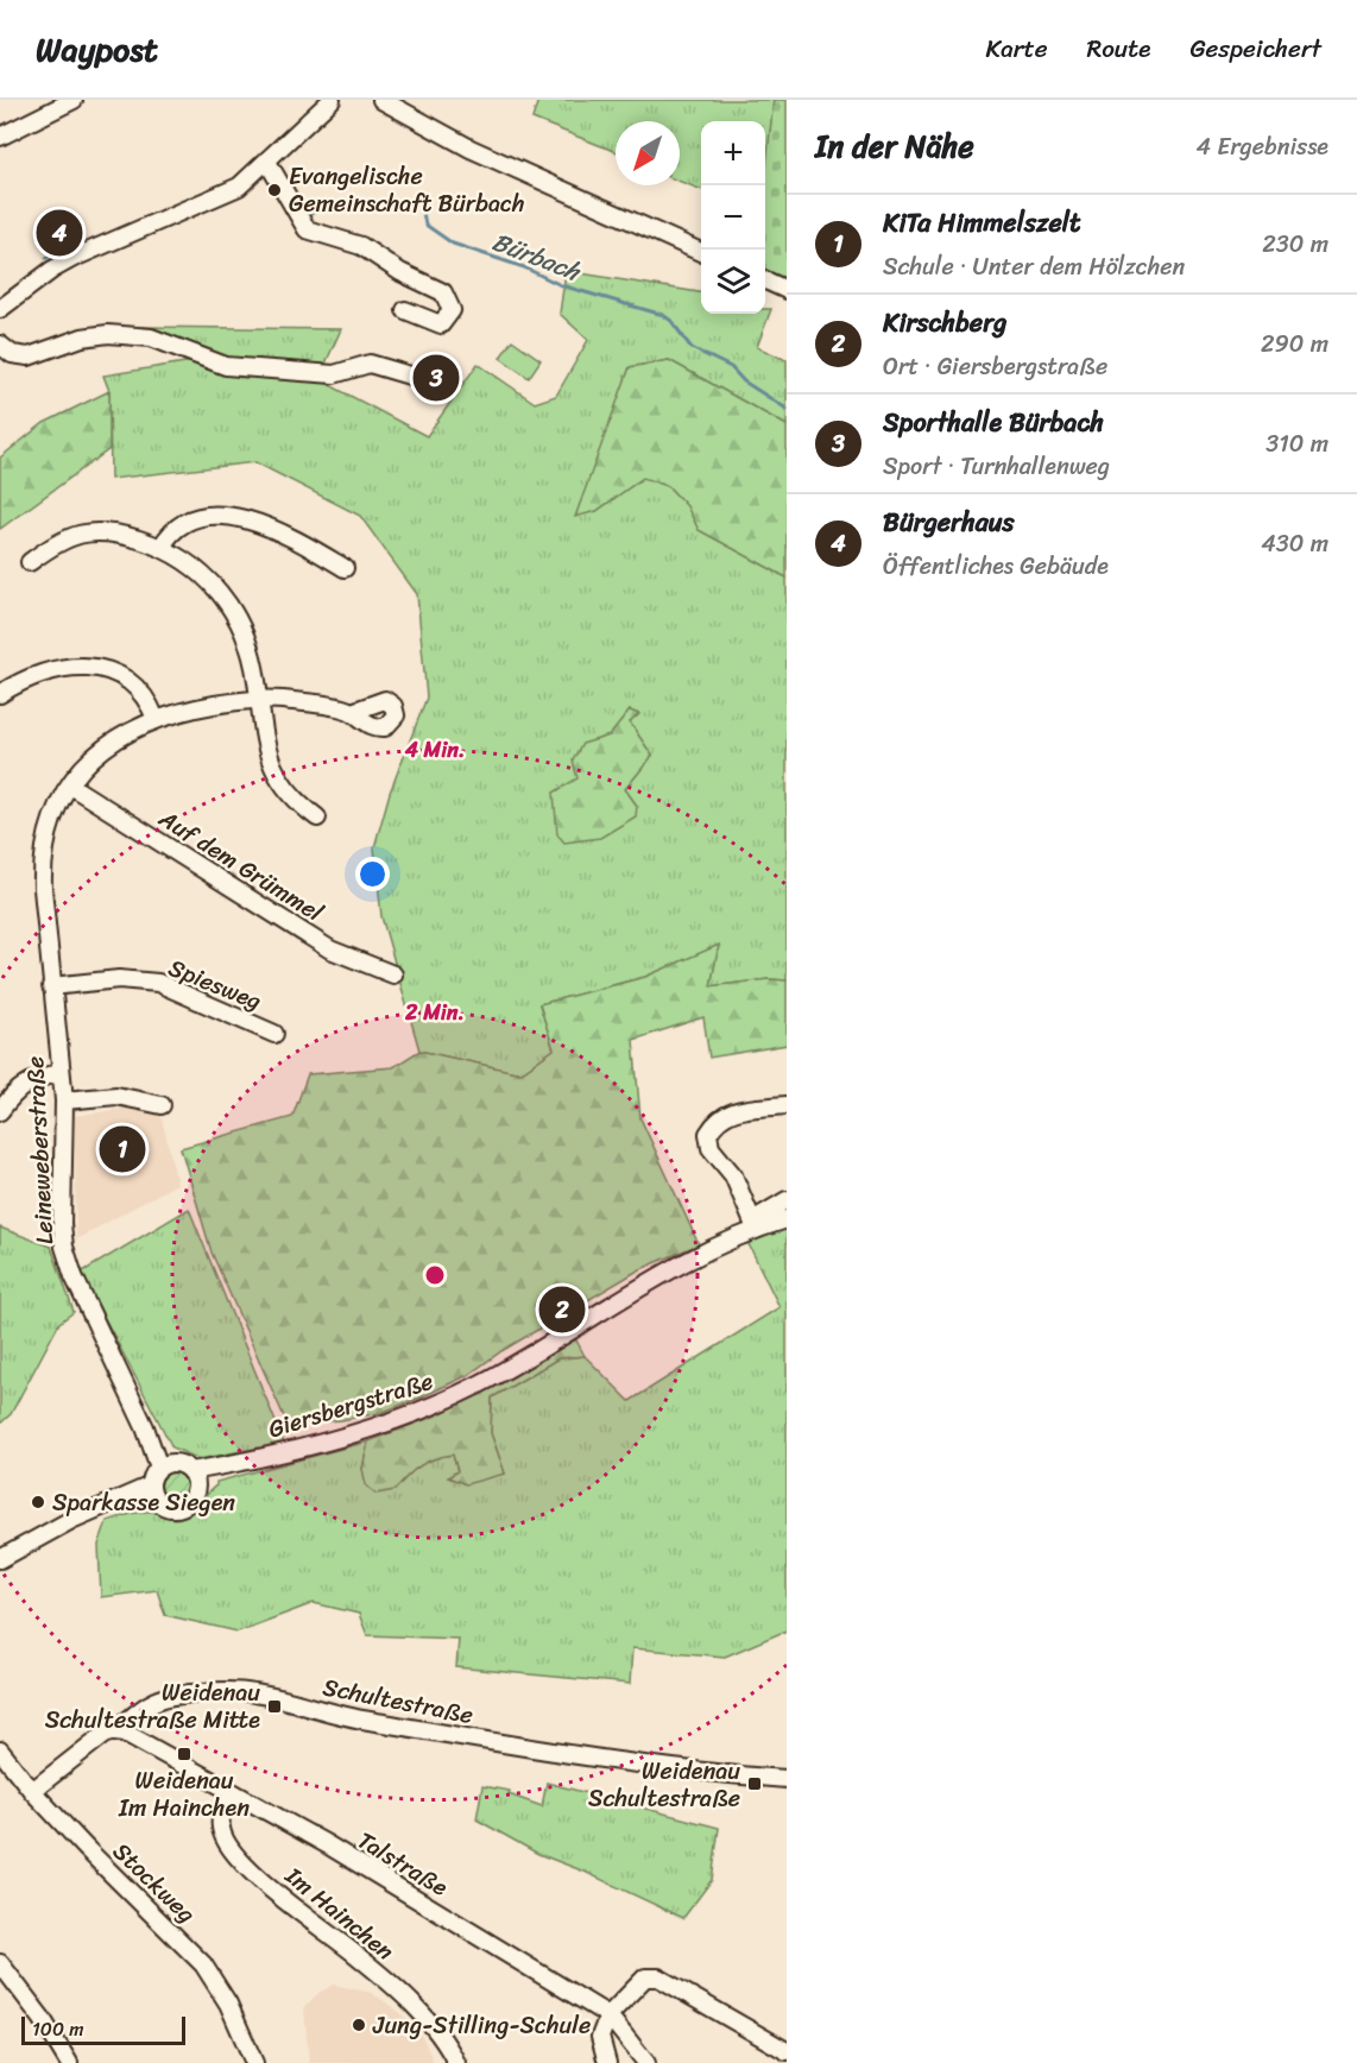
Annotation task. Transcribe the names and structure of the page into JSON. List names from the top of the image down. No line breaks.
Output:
{"streets":{"street":["Auf dem Grümmel","Spiesweg","Leineweberstraße","Giersbergstraße","Schultestraße","Talstraße","Stockweg","Im Hainchen"]},"crossings":[["Auf dem Grümmel","Leineweberstraße"],["Spiesweg","Leineweberstraße"],["Leineweberstraße","Giersbergstraße"],["Schultestraße","Talstraße"],["Schultestraße","Stockweg"],["Talstraße","Im Hainchen"]],"water":["Bürbach"],"places":{"other":["Evangelische Gemeinschaft Bürbach","Sparkasse Siegen","Jung-Stilling-Schule"],"transit":["Weidenau Schultestraße Mitte","Weidenau Im Hainchen","Weidenau Schultestraße"]},"scale_bar":"100 m","north":"bottom left","page":{"header":"Waypost","nav":["Karte","Route","Gespeichert"],"heading":["In der Nähe","4 Ergebnisse"],"map_buttons":["+","−"],"list":[{"mark":"1","name":"KiTa Himmelszelt","note":"Schule · Unter dem Hölzchen","value":"230 m"},{"mark":"2","name":"Kirschberg","note":"Ort · Giersbergstraße","value":"290 m"},{"mark":"3","name":"Sporthalle Bürbach","note":"Sport · Turnhallenweg","value":"310 m"},{"mark":"4","name":"Bürgerhaus","note":"Öffentliches Gebäude","value":"430 m"}],"pins":["4","3","1","2"],"scale":"100 m"},"rings":["4 Min.","2 Min."]}
